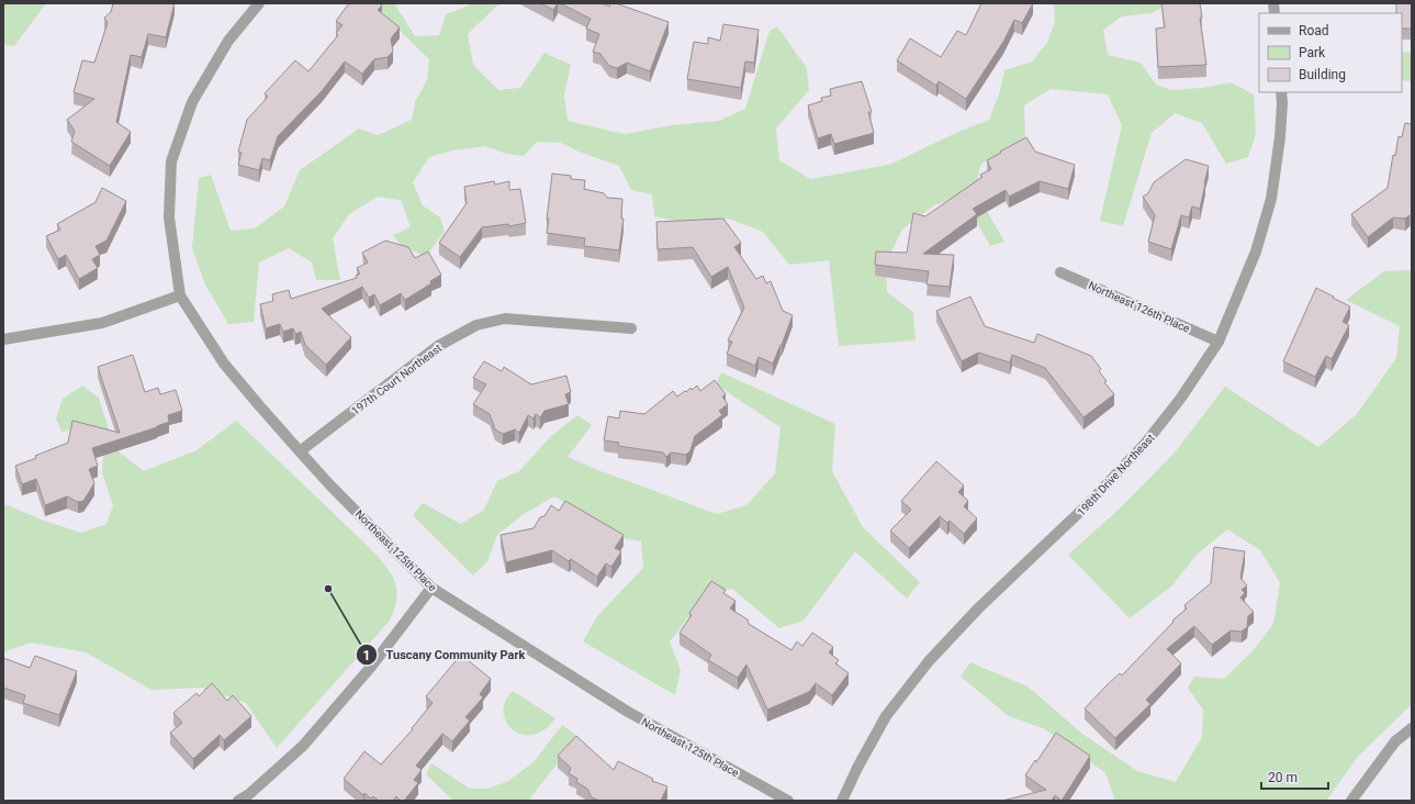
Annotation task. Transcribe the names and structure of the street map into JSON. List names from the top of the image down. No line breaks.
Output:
{"streets":{"street":["Northeast 126th Place","197th Court Northeast","198th Drive Northeast","Northeast 125th Place"]},"crossings":[["Northeast 126th Place","198th Drive Northeast"],["197th Court Northeast","Northeast 125th Place"]],"places":["Tuscany Community Park"],"legend":["Road","Park","Building"],"scale_bar":"20 m"}
